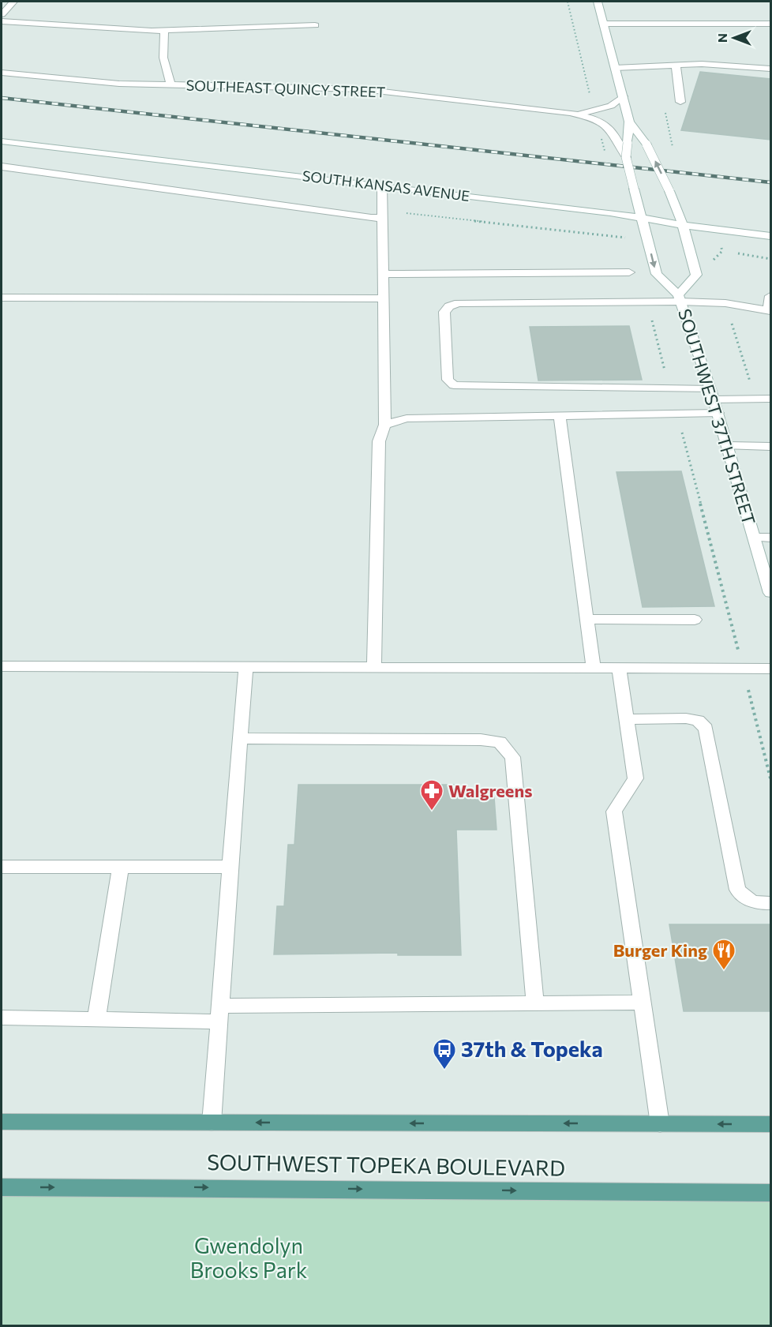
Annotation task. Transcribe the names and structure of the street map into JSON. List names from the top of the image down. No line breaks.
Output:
{"streets":{"main road":["SOUTHEAST QUINCY STREET","SOUTH KANSAS AVENUE","SOUTHWEST 37TH STREET","SOUTHWEST TOPEKA BOULEVARD"]},"crossings":[["SOUTHEAST QUINCY STREET","SOUTHWEST 37TH STREET"],["SOUTH KANSAS AVENUE","SOUTHWEST 37TH STREET"]],"parks":["Gwendolyn Brooks Park"],"places":{"pharmacy":["Walgreens"],"restaurant":["Burger King"],"bus stop":["37th & Topeka"]},"north":"left"}
